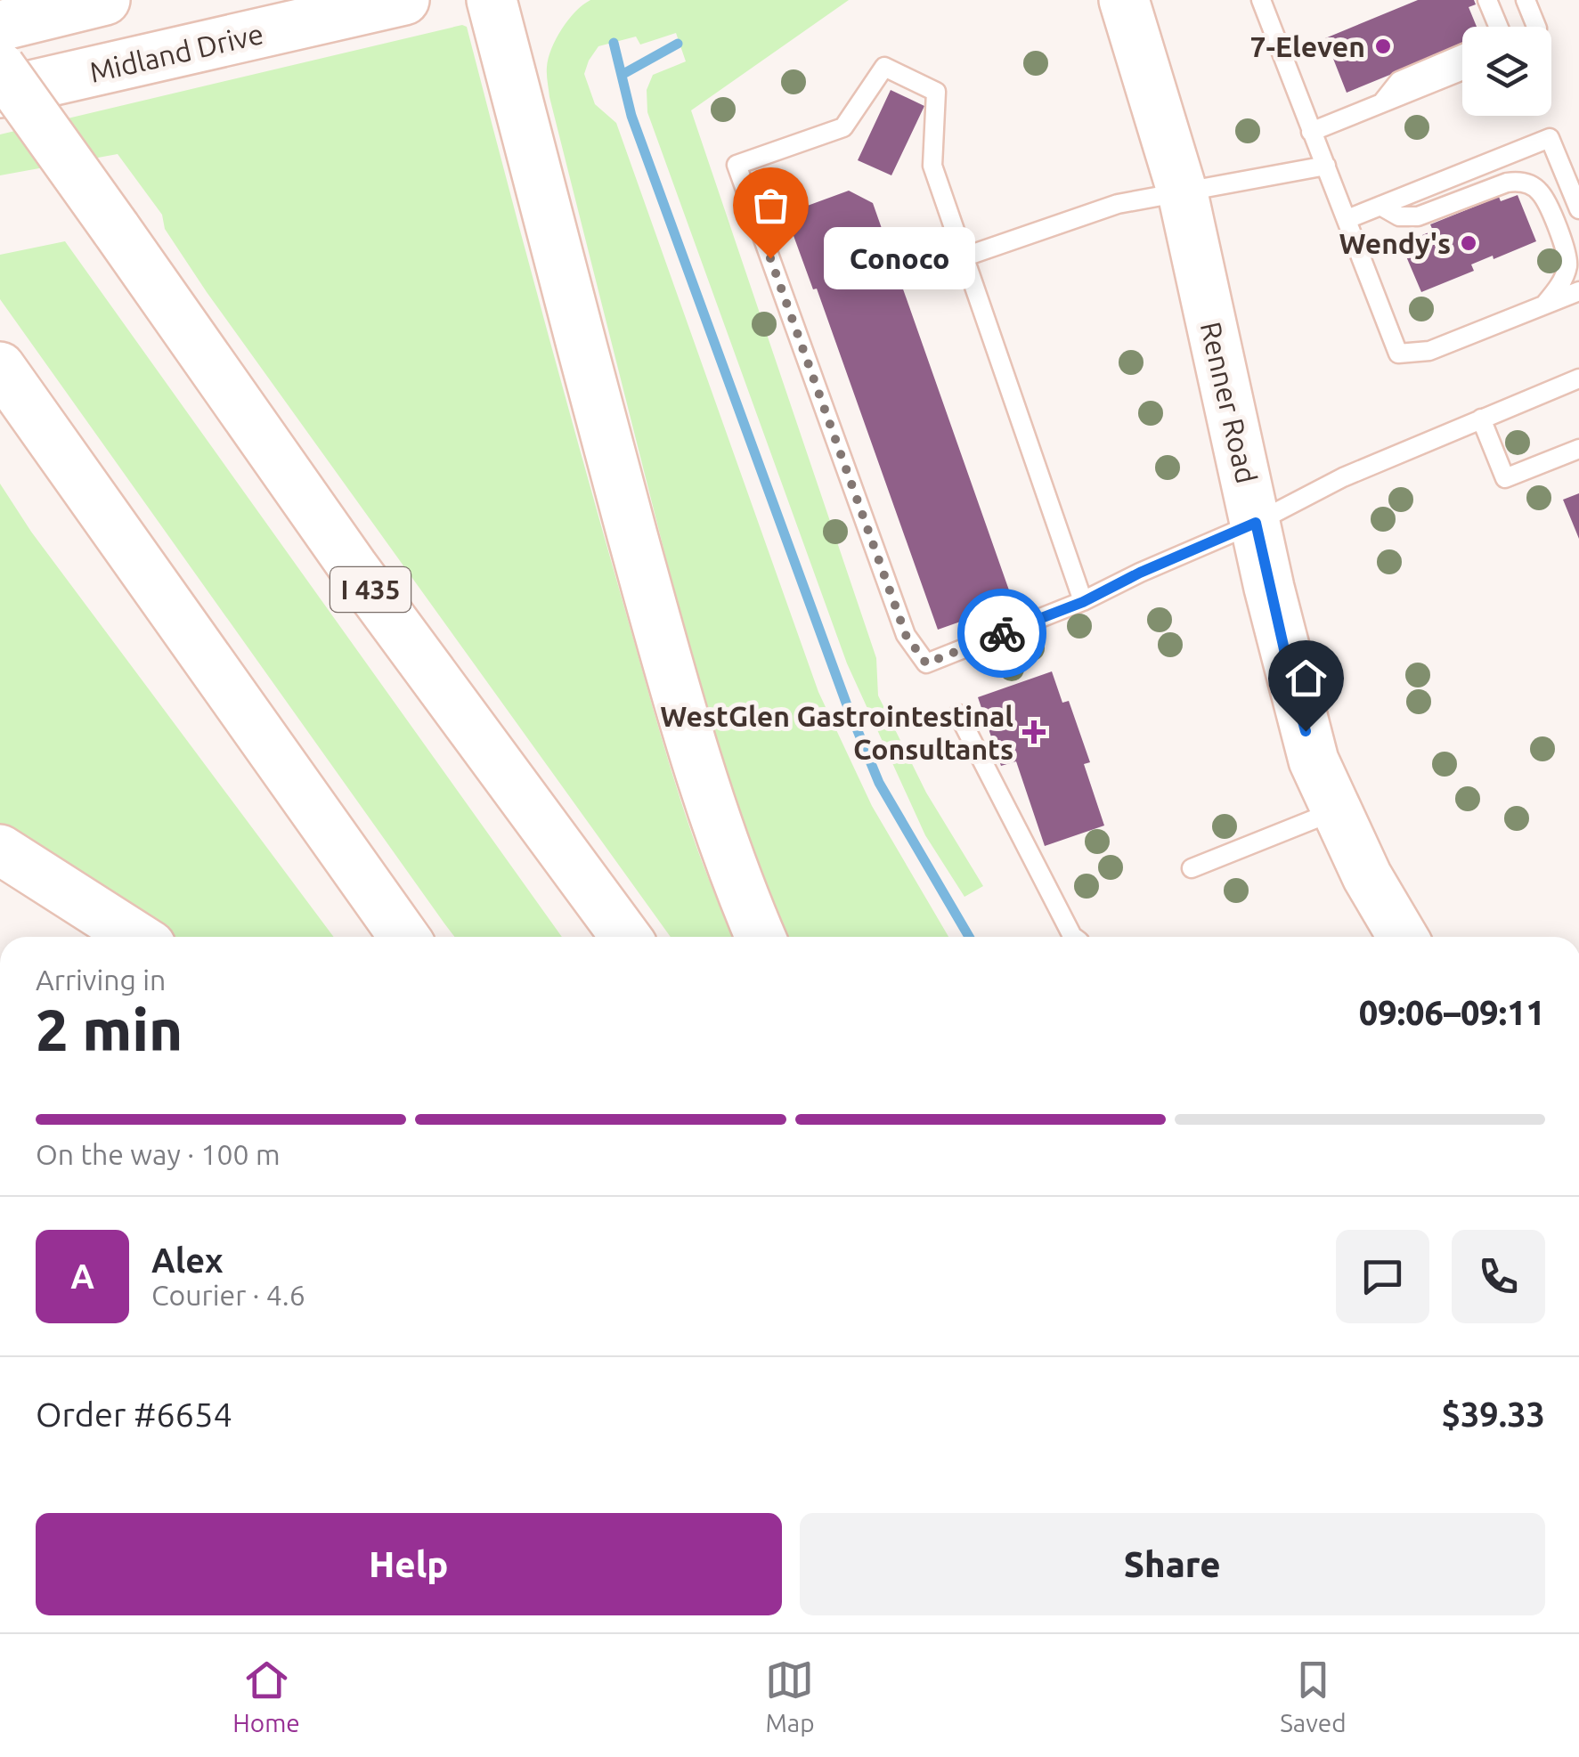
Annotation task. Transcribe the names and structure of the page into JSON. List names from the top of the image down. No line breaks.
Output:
{"streets":{"main road":["Midland Drive","Renner Road","I 435"]},"places":{"other":["7-Eleven","Wendy's","Conoco"],"health":["WestGlen Gastrointestinal Consultants"]},"page":{"bubble":"Conoco","heading":["2 min","Arriving in","09:06–09:11"],"panel":["Alex","Courier · 4.6","Order #6654","$39.33"],"bar":"On the way · 100 m","round":"A","buttons":["Help","Share"],"tabs":["Home","Map","Saved"]}}
